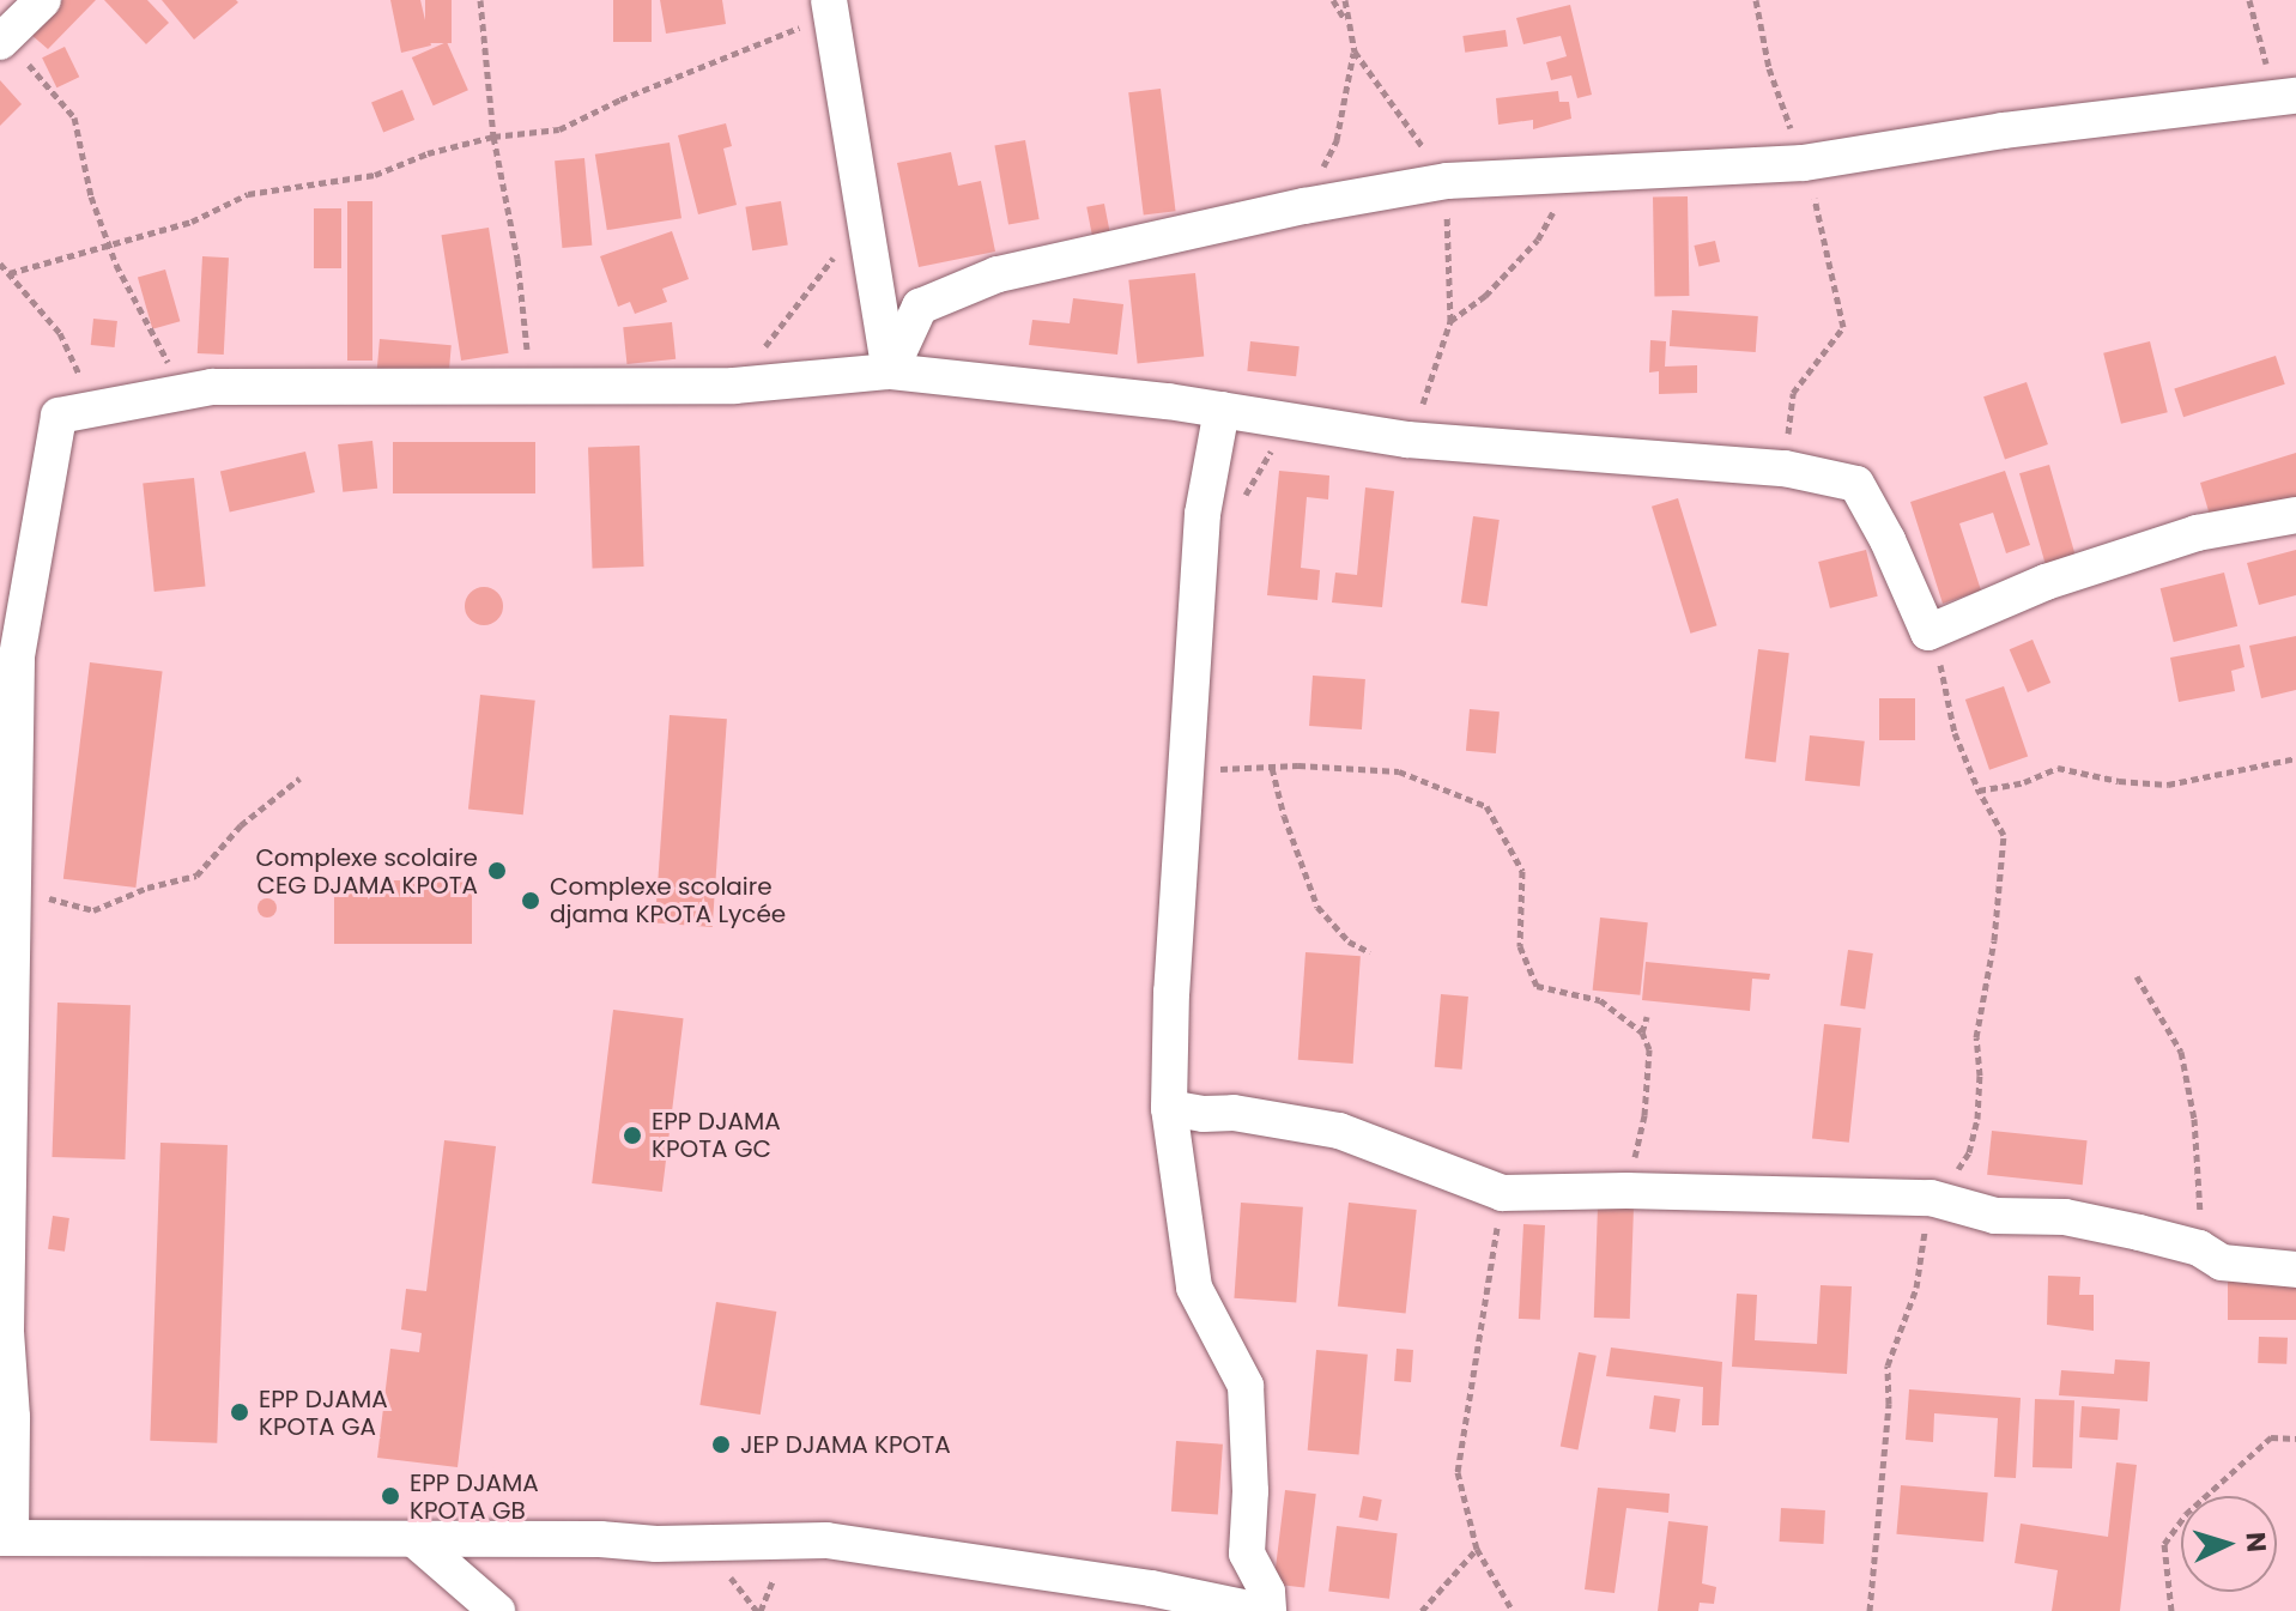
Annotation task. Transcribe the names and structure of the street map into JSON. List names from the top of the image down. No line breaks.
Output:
{"places":["Complexe scolaire CEG DJAMA KPOTA","Complexe scolaire djama KPOTA Lycée","EPP DJAMA KPOTA GC","EPP DJAMA KPOTA GA","JEP DJAMA KPOTA","EPP DJAMA KPOTA GB"],"north":"right"}
